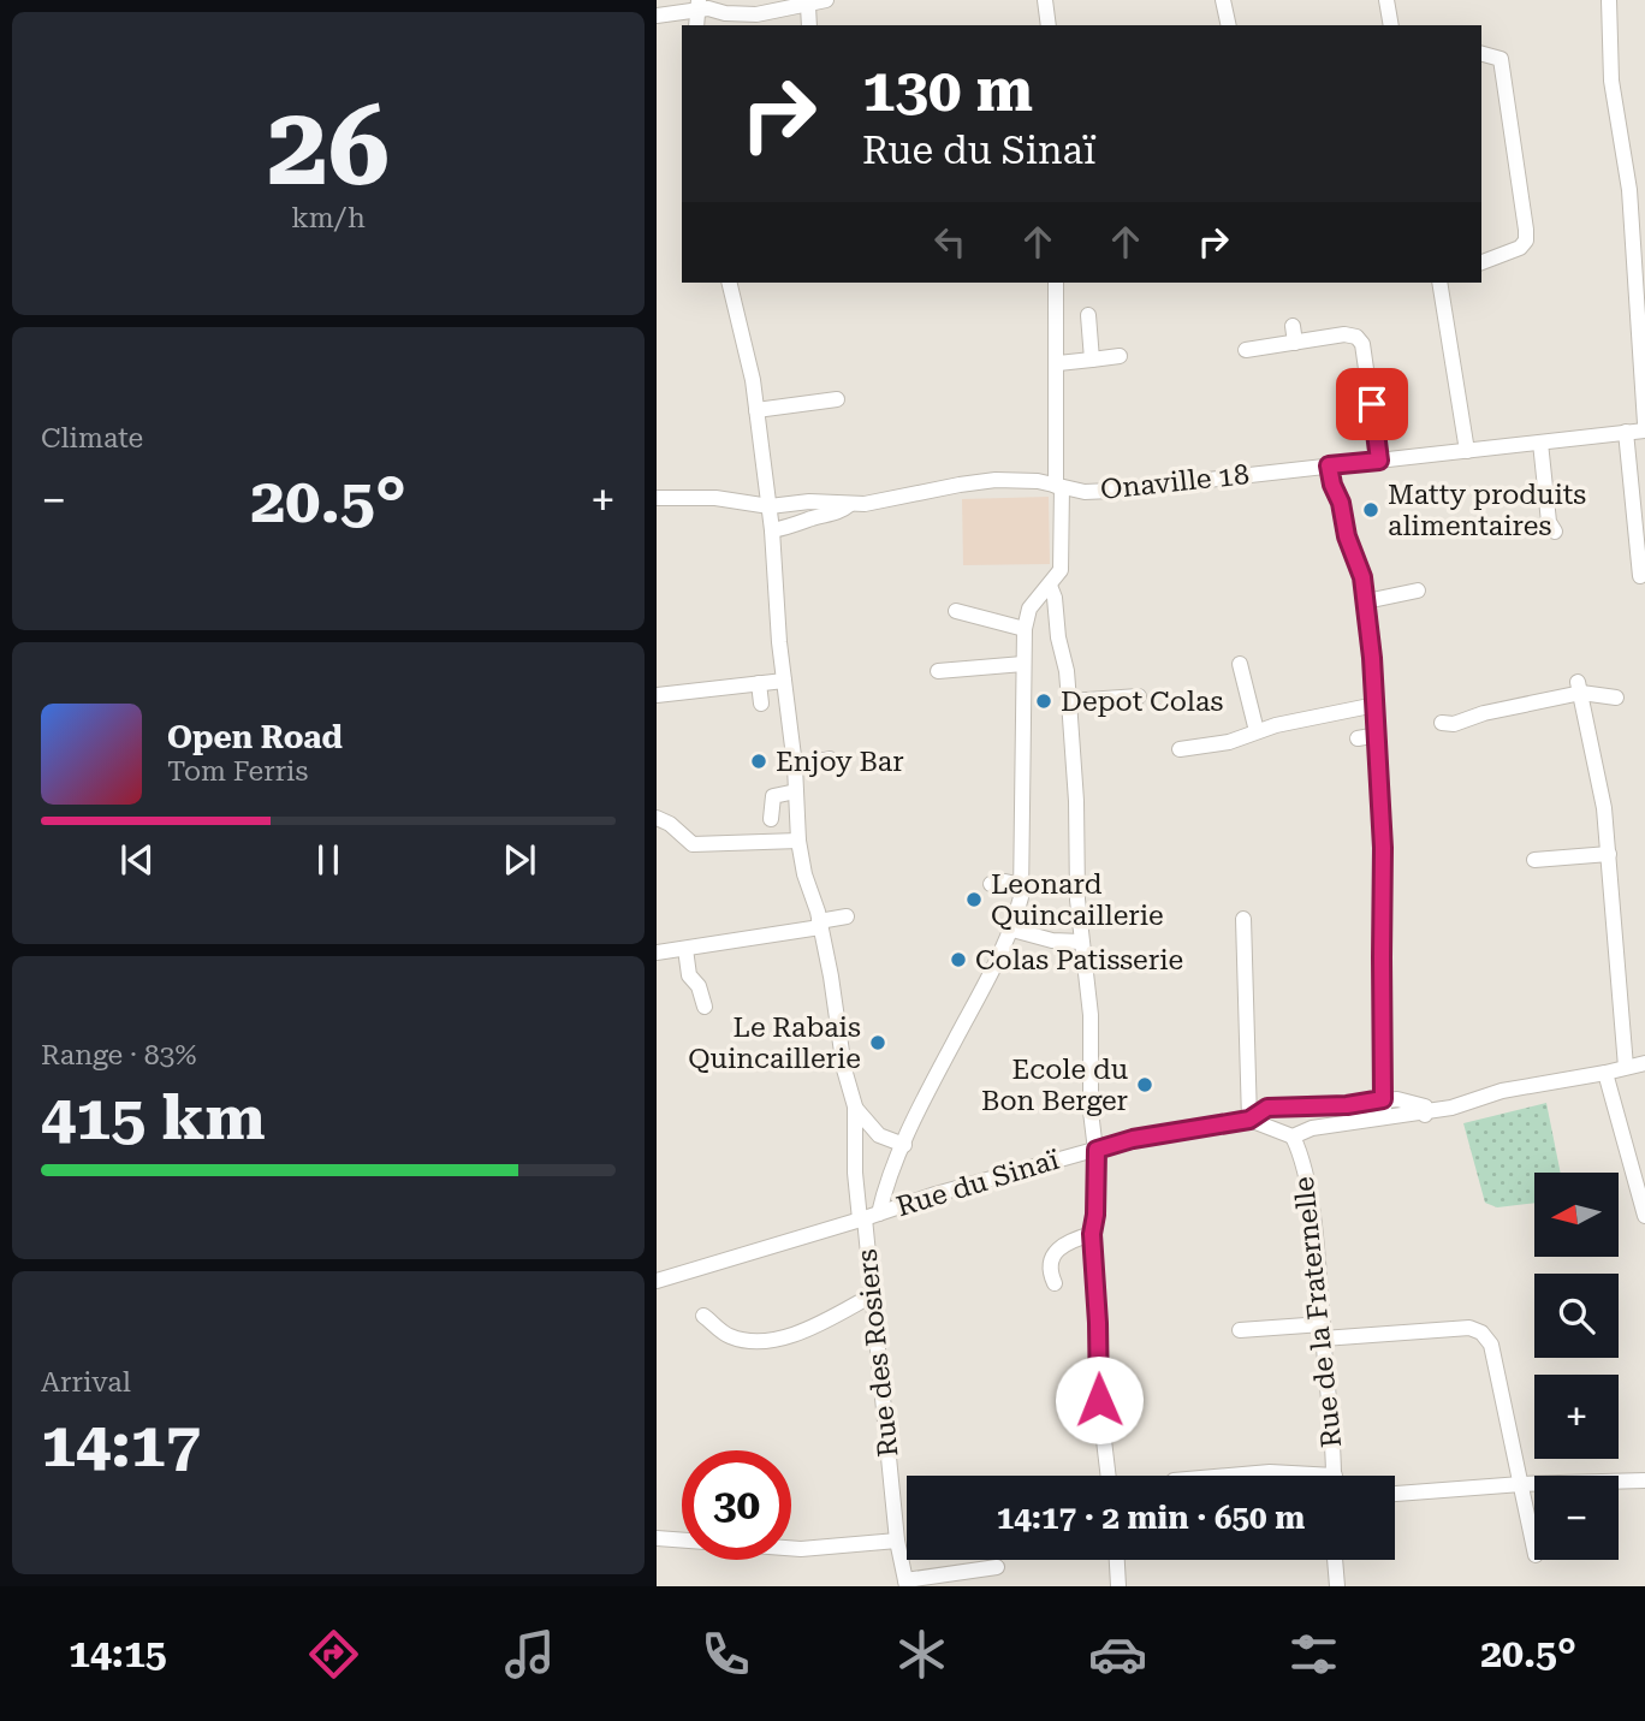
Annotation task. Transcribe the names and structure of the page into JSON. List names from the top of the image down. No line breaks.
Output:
{"streets":{"street":["Onaville 18","Rue du Sinaï","Rue de la Fraternelle","Rue des Rosiers"]},"crossings":[["Rue du Sinaï","Rue des Rosiers"]],"places":["Matty produits alimentaires","Depot Colas","Enjoy Bar","Leonard Quincaillerie","Colas Patisserie","Le Rabais Quincaillerie","Ecole du Bon Berger"],"north":"left","page":{"tile":[["26","km/h"],"Climate",["Range · 83%","415 km"],["Arrival","14:17"]],"turn":["130 m","Rue du Sinaï"],"heat":["−","20.5°","+"],"song":["Open Road","Tom Ferris"],"map_buttons":["+","−"],"limit":"30","trip":"14:17 · 2 min · 650 m","tabs":["14:15","20.5°"]}}
